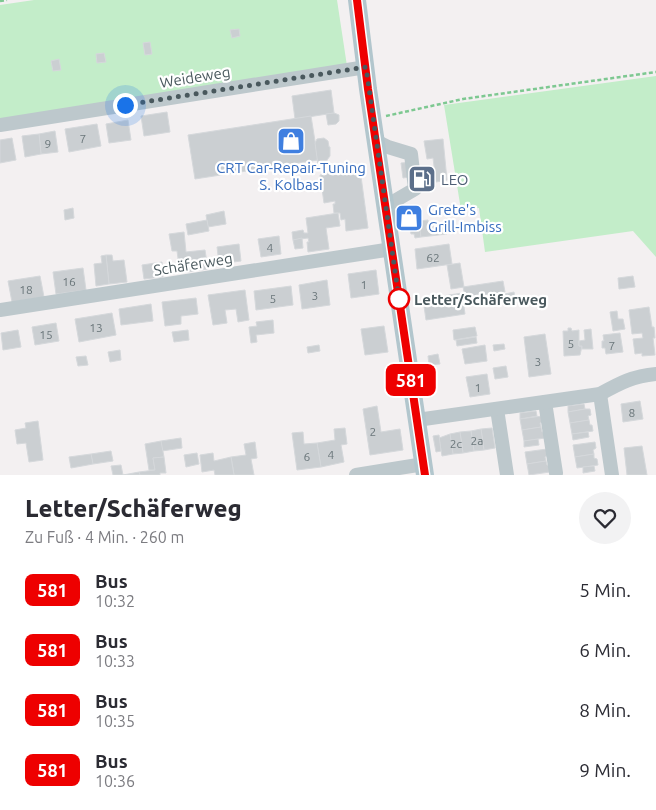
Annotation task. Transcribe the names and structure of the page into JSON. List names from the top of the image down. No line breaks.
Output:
{"streets":{"street":["Weideweg","Schäferweg"]},"places":{"shop":["CRT Car-Repair-Tuning S. Kolbasi","Grete's Grill-Imbiss"],"fuel station":["LEO"],"other":["Letter/Schäferweg"]},"lines":["bus line 581"],"house_numbers":["7","9","4","62","16","1","18","3","5","13","15","5","7","3","1","8","2","2a","2c","4","6"],"page":{"on_map":"581","heading":["Letter/Schäferweg","Zu Fuß · 4 Min. · 260 m"],"list":[{"mark":"581","name":"Bus","note":"10:32","value":"5 Min."},{"mark":"581","name":"Bus","note":"10:33","value":"6 Min."},{"mark":"581","name":"Bus","note":"10:35","value":"8 Min."},{"mark":"581","name":"Bus","note":"10:36","value":"9 Min."}]}}
